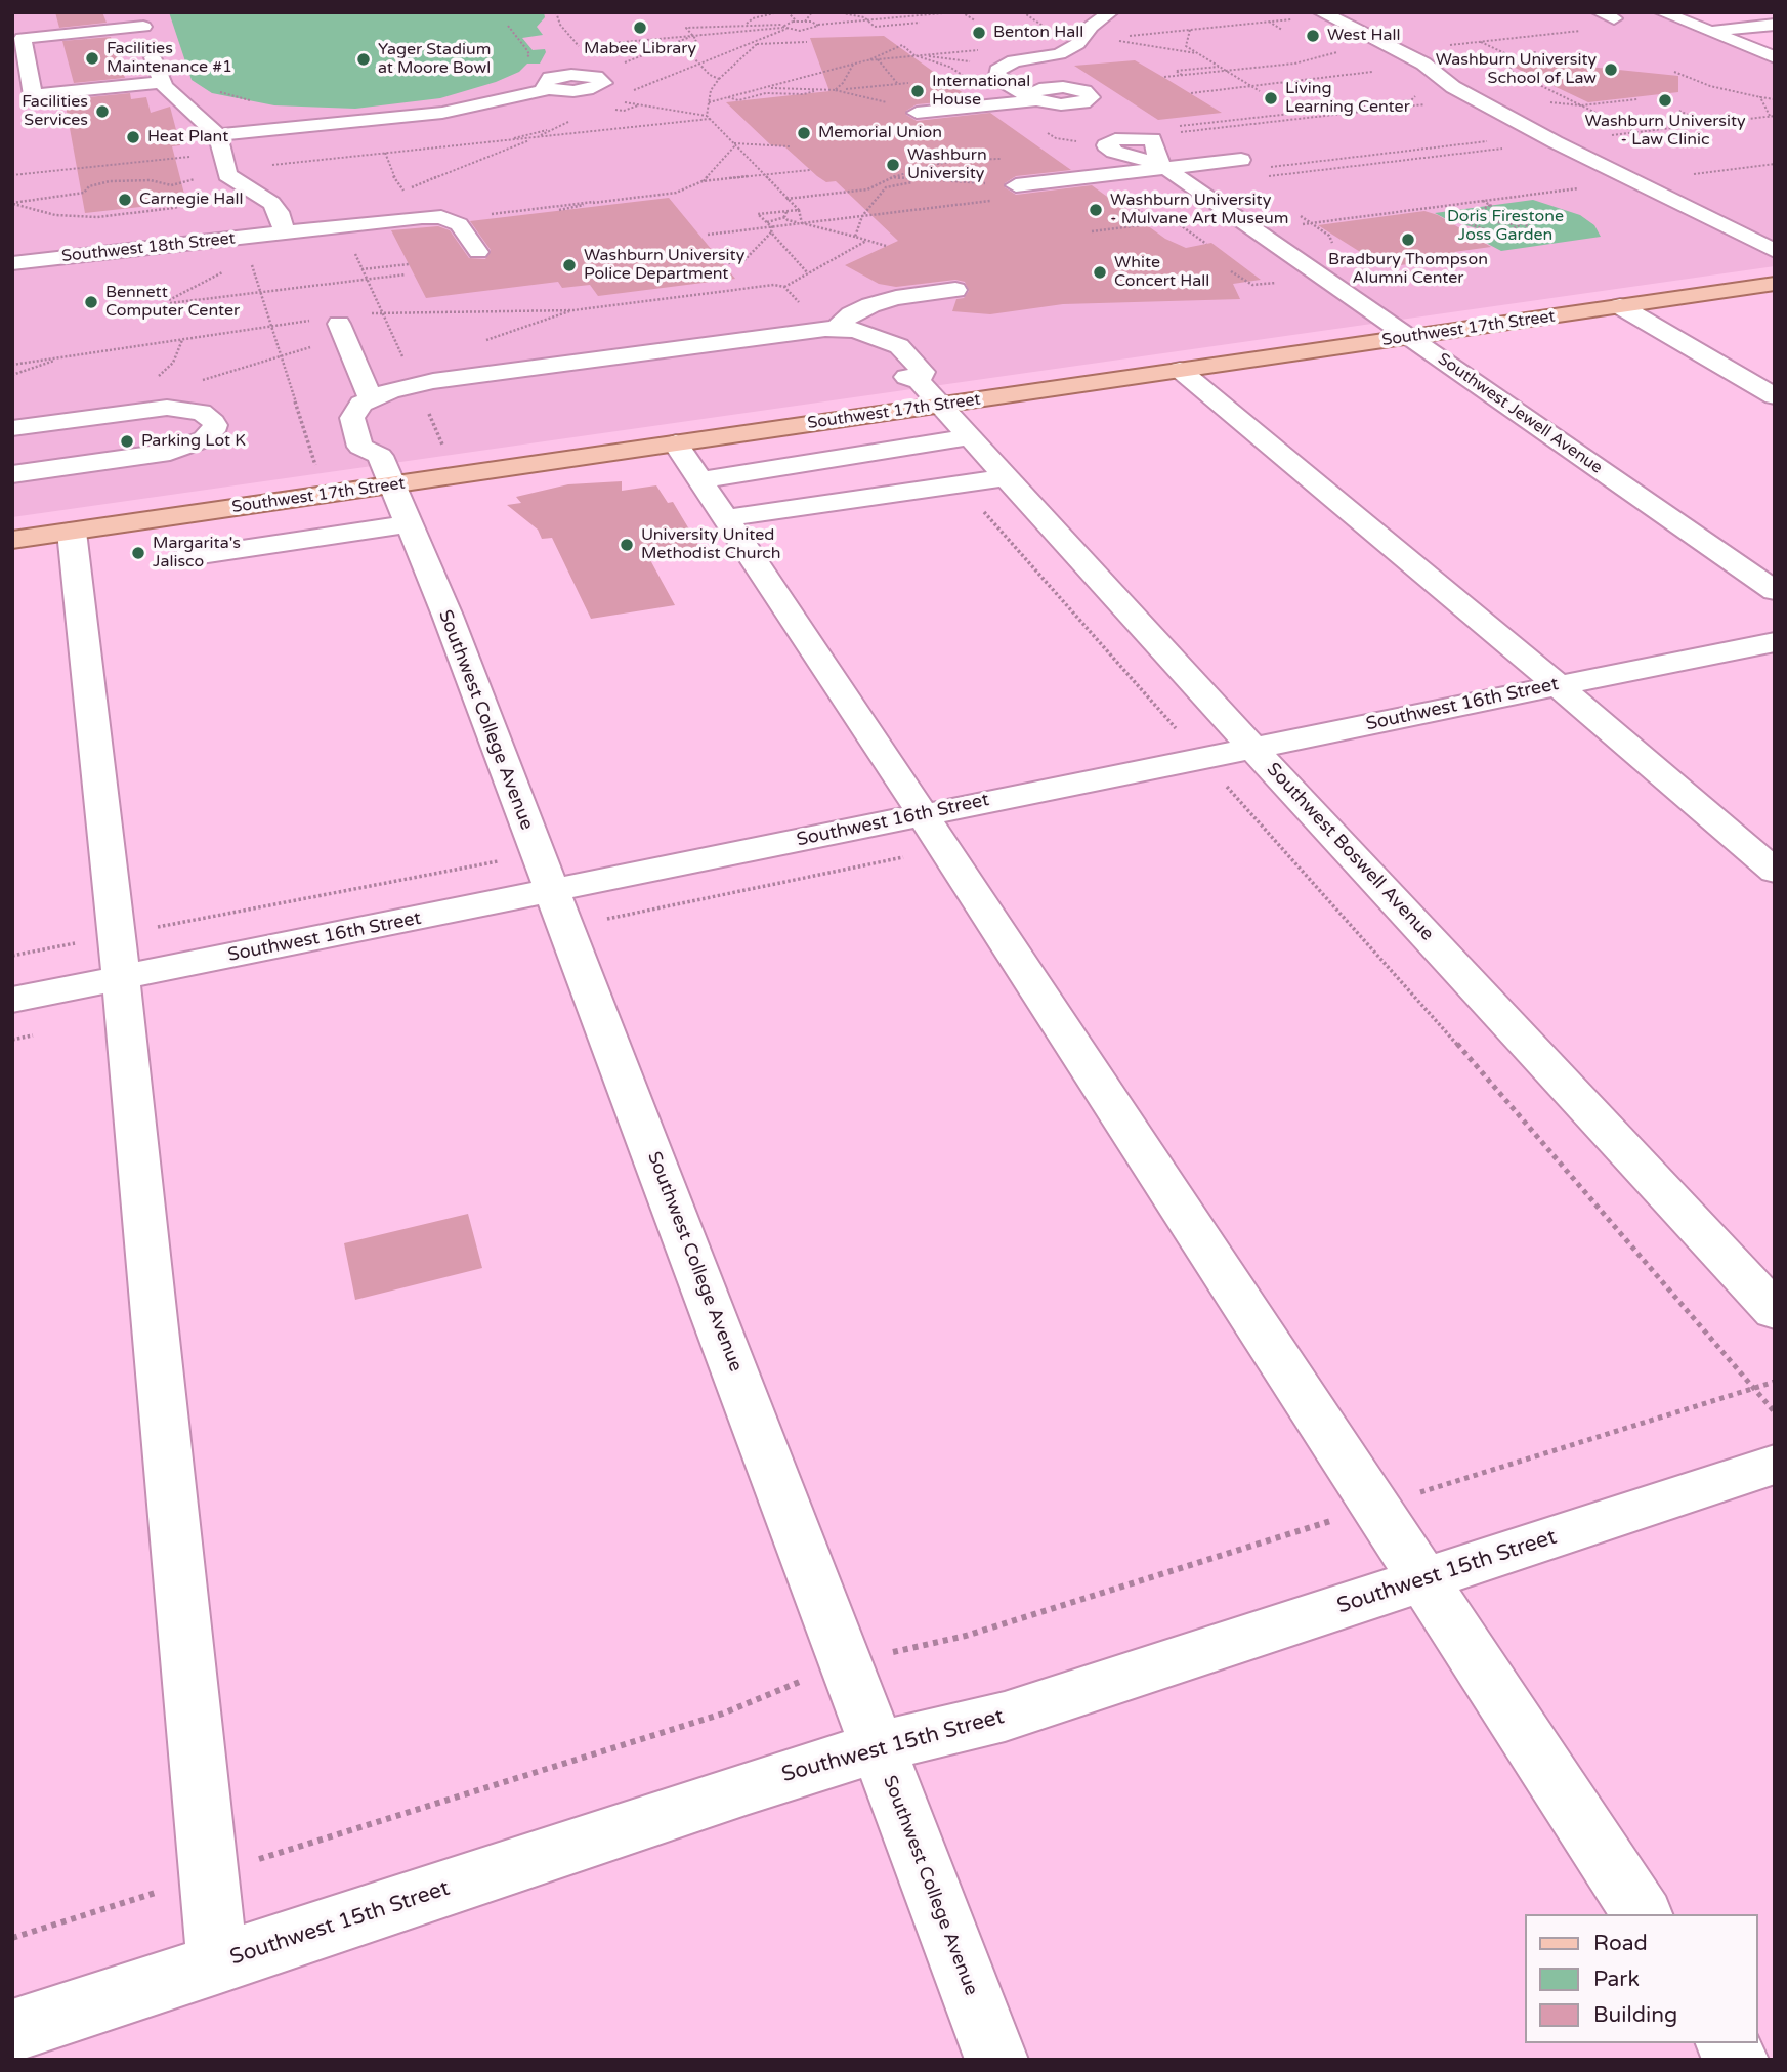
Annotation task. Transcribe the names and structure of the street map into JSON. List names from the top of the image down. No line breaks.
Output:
{"streets":{"main road":["Southwest 17th Street"],"street":["Southwest 18th Street","Southwest Jewell Avenue","Southwest 16th Street","Southwest College Avenue","Southwest Boswell Avenue","Southwest 15th Street"]},"crossings":[["Southwest 17th Street","Southwest Jewell Avenue"],["Southwest 17th Street","Southwest College Avenue"],["Southwest 17th Street","Southwest Boswell Avenue"],["Southwest 16th Street","Southwest College Avenue"],["Southwest 16th Street","Southwest Boswell Avenue"],["Southwest College Avenue","Southwest 15th Street"]],"parks":["Doris Firestone Joss Garden"],"places":["Mabee Library","Benton Hall","West Hall","Facilities Maintenance #1","Yager Stadium at Moore Bowl","Washburn University School of Law","International House","Living Learning Center","Washburn University - Law Clinic","Facilities Services","Memorial Union","Heat Plant","Washburn University","Carnegie Hall","Washburn University - Mulvane Art Museum","Bradbury Thompson Alumni Center","Washburn University Police Department","White Concert Hall","Bennett Computer Center","Parking Lot K","University United Methodist Church","Margarita's Jalisco"],"legend":["Road","Park","Building"]}
